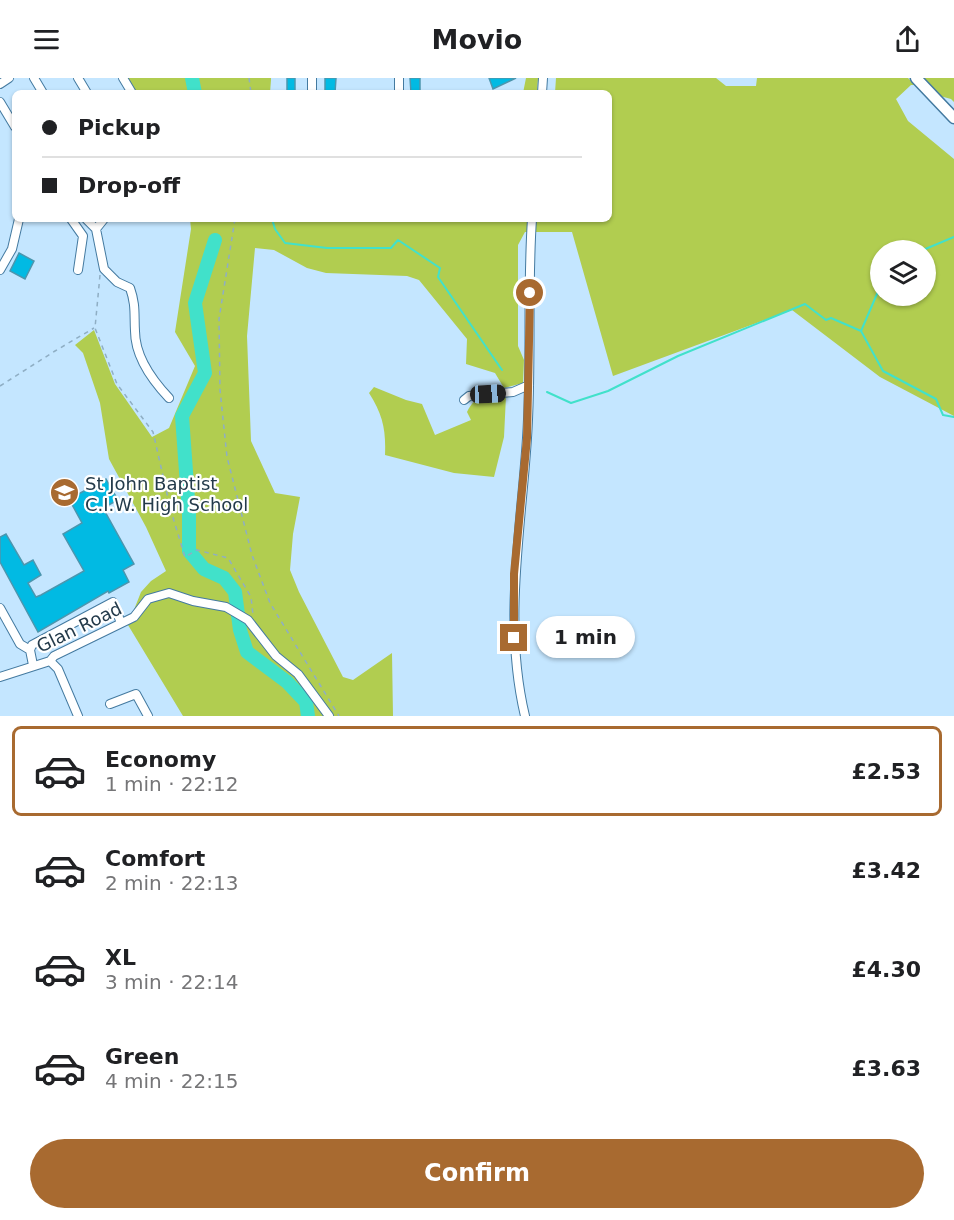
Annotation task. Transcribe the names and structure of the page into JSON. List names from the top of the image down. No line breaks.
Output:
{"streets":{"street":["Glan Road"]},"places":{"school or university":["St John Baptist C.I.W. High School"]},"page":{"header":"Movio","banner":["Pickup","Drop-off"],"bubble":"1 min","list":[{"name":"Economy","note":"1 min · 22:12","value":"£2.53"},{"name":"Comfort","note":"2 min · 22:13","value":"£3.42"},{"name":"XL","note":"3 min · 22:14","value":"£4.30"},{"name":"Green","note":"4 min · 22:15","value":"£3.63"}],"buttons":"Confirm"}}
